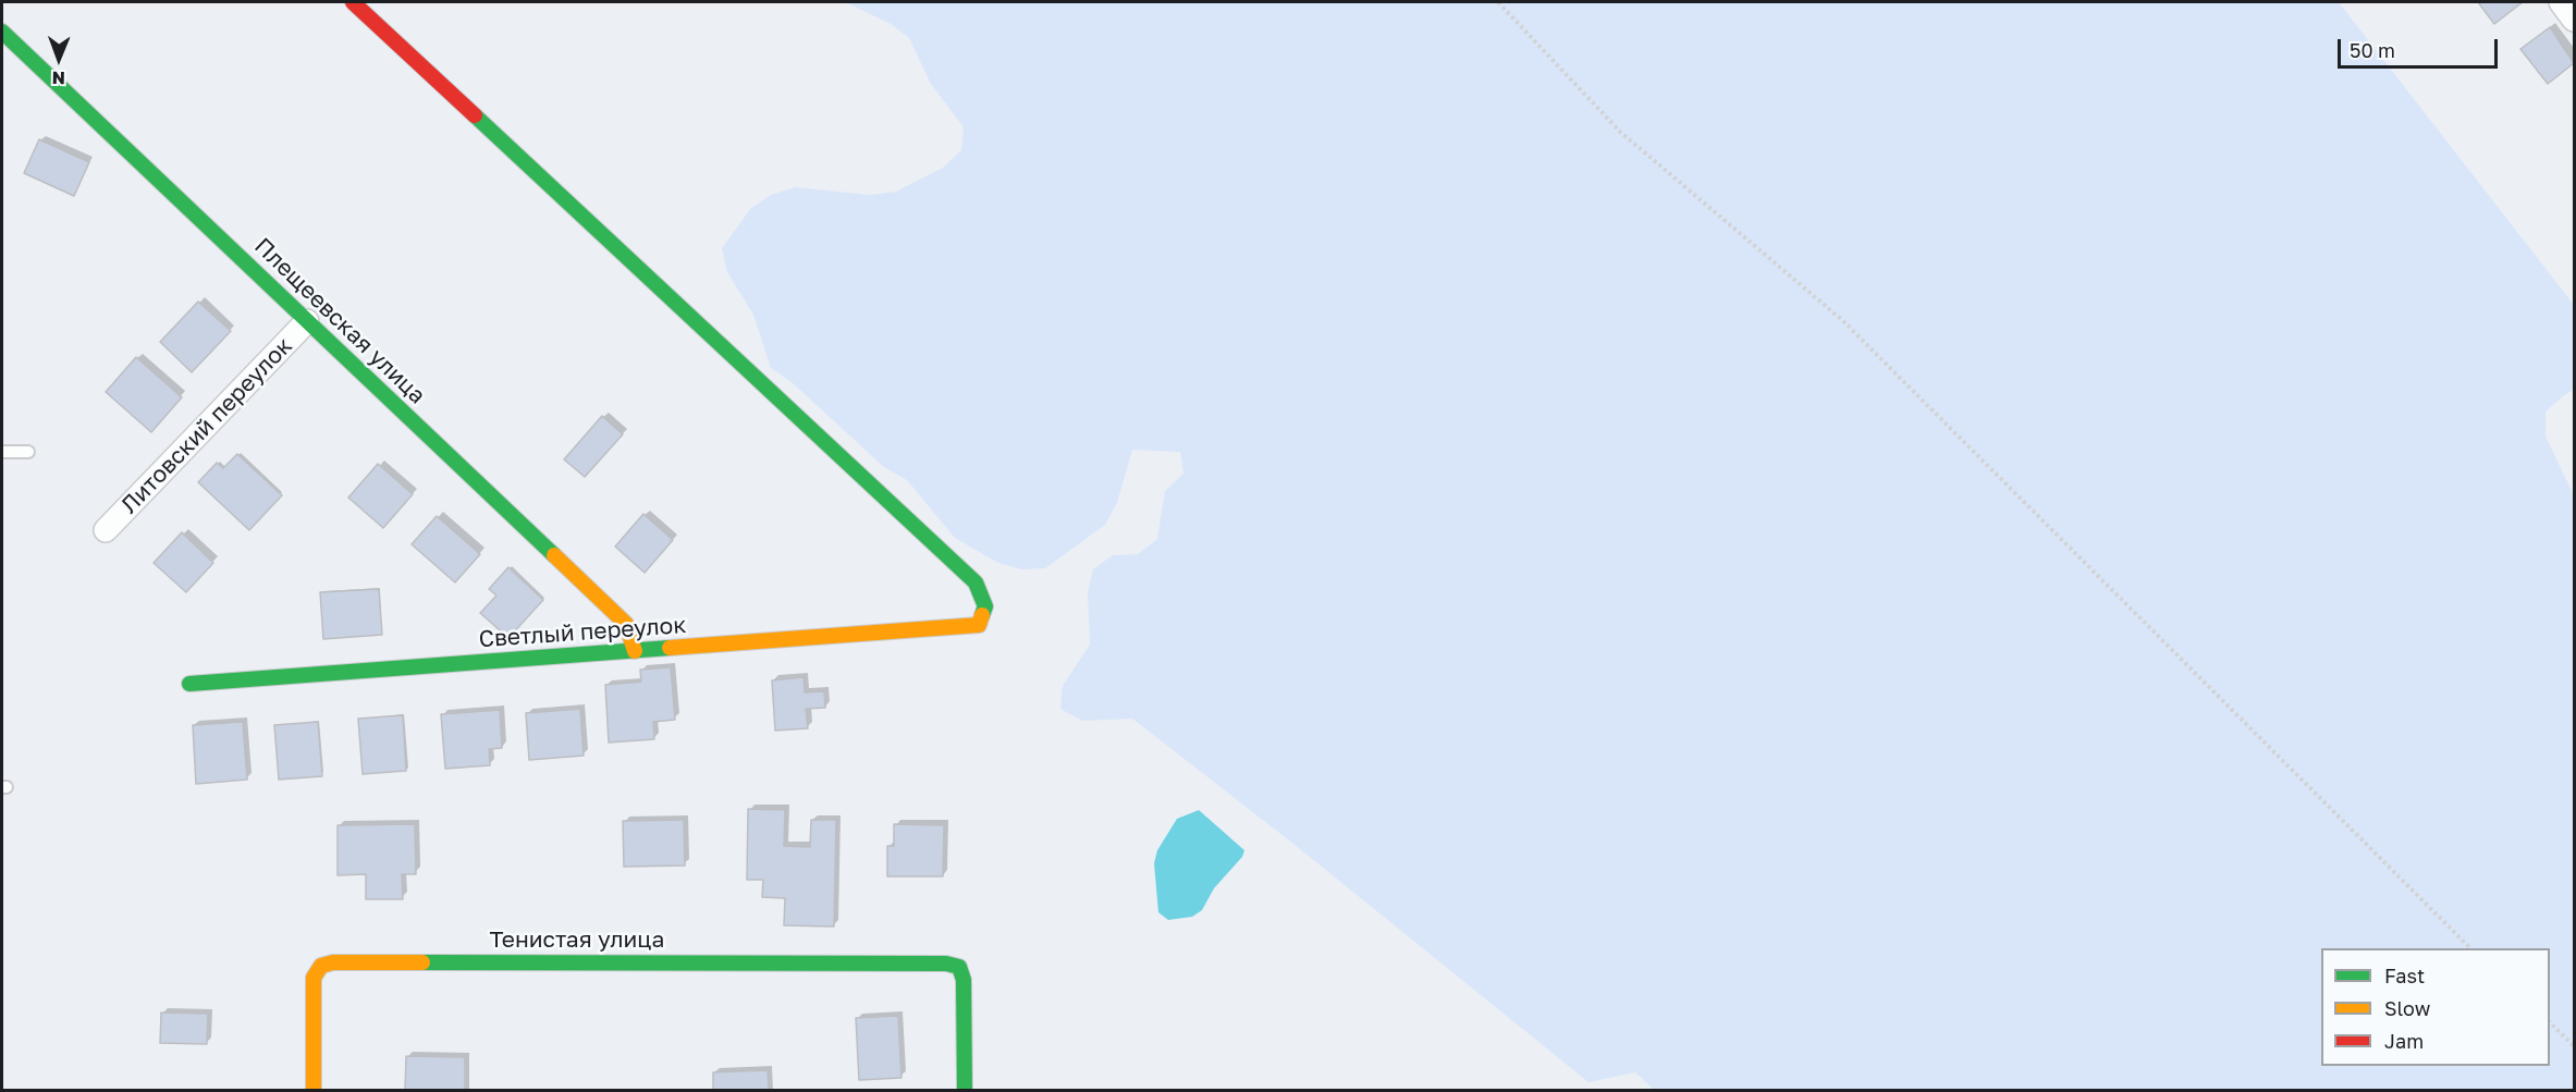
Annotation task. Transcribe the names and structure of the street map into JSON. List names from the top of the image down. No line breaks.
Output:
{"streets":{"street":["Плещеевская улица","Литовский переулок","Светлый переулок","Тенистая улица"]},"crossings":[["Плещеевская улица","Литовский переулок"],["Плещеевская улица","Светлый переулок"]],"legend":["Fast","Slow","Jam"],"scale_bar":"50 m","north":"bottom"}
